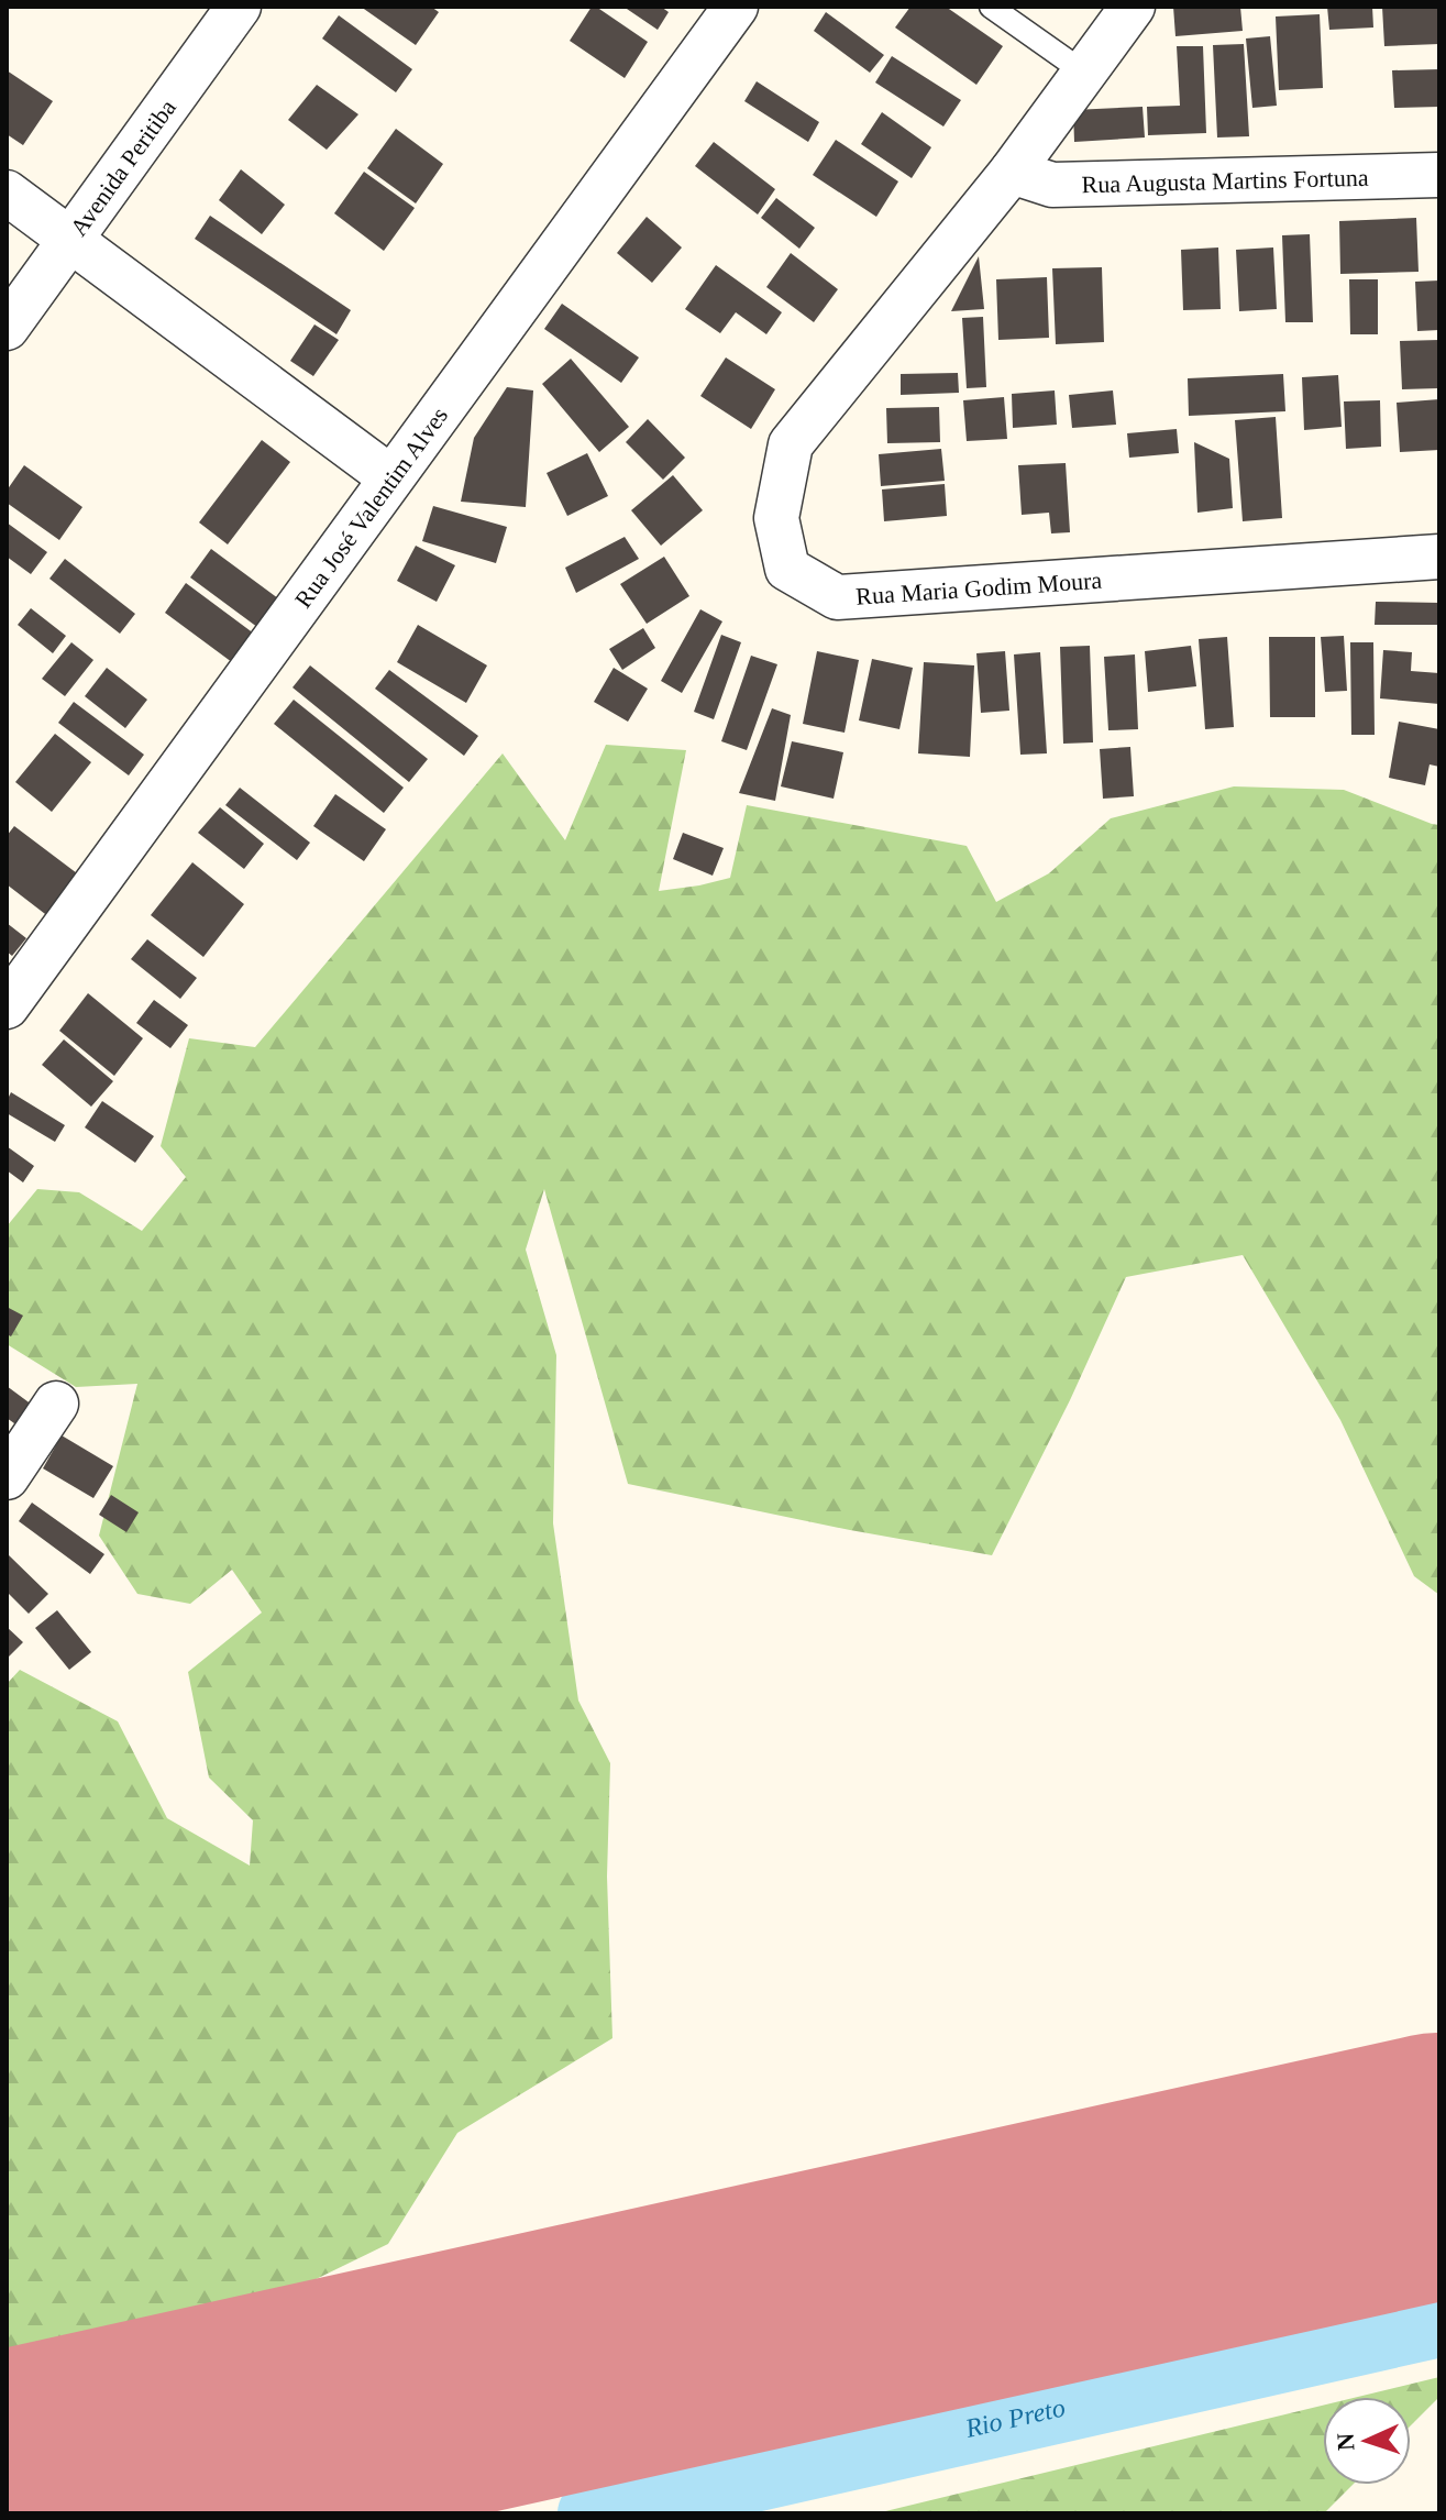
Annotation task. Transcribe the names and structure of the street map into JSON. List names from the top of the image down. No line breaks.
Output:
{"streets":{"street":["Avenida Peritiba","Rua Augusta Martins Fortuna","Rua José Valentim Alves","Rua Maria Godim Moura"]},"crossings":[["Rua Augusta Martins Fortuna","Rua Maria Godim Moura"]],"water":["Rio Preto"],"north":"left"}
